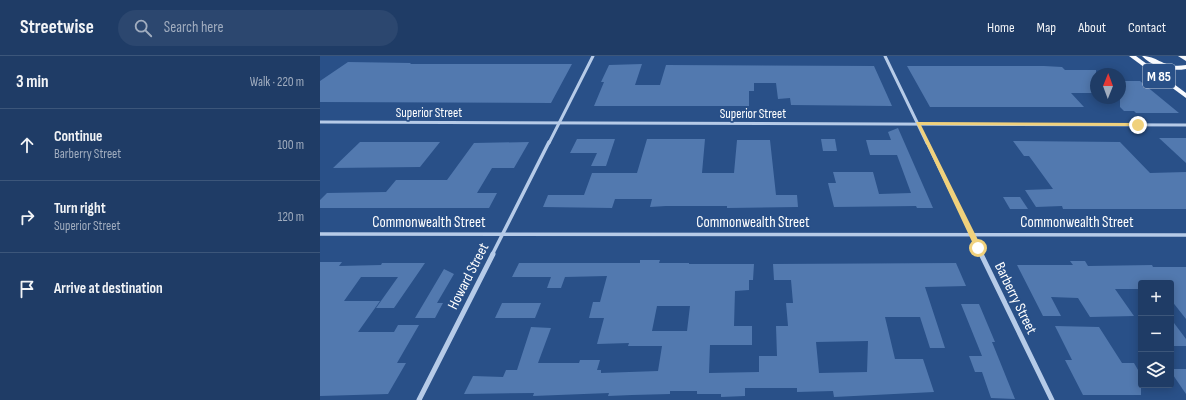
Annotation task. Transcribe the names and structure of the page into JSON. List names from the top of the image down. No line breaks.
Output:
{"streets":{"main road":["M 85"],"street":["Superior Street","Commonwealth Street","Howard Street","Barberry Street"]},"crossings":[["Superior Street","Howard Street"],["Superior Street","Barberry Street"],["Commonwealth Street","Howard Street"],["Commonwealth Street","Barberry Street"]],"north":"top","page":{"header":"Streetwise","search":"Search here","nav":["Home","Map","About","Contact"],"heading":["3 min","Walk · 220 m"],"list":[["Continue","Barberry Street","100 m"],["Turn right","Superior Street","120 m"],"Arrive at destination"],"map_buttons":["+","−"]}}
